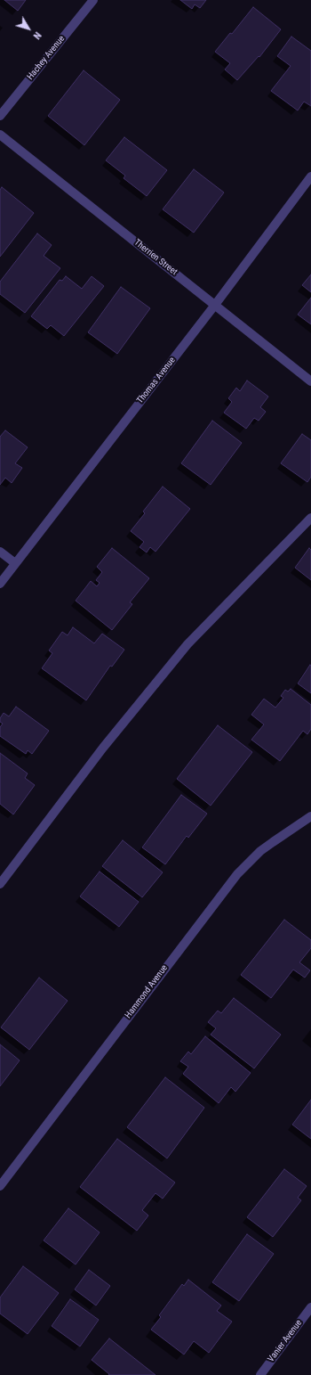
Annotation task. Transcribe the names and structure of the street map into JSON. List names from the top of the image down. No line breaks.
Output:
{"streets":{"street":["Hachey Avenue","Therrien Street","Thomas Avenue","Hammond Avenue","Vanier Avenue"]},"crossings":[["Therrien Street","Thomas Avenue"]],"north":"bottom right"}
